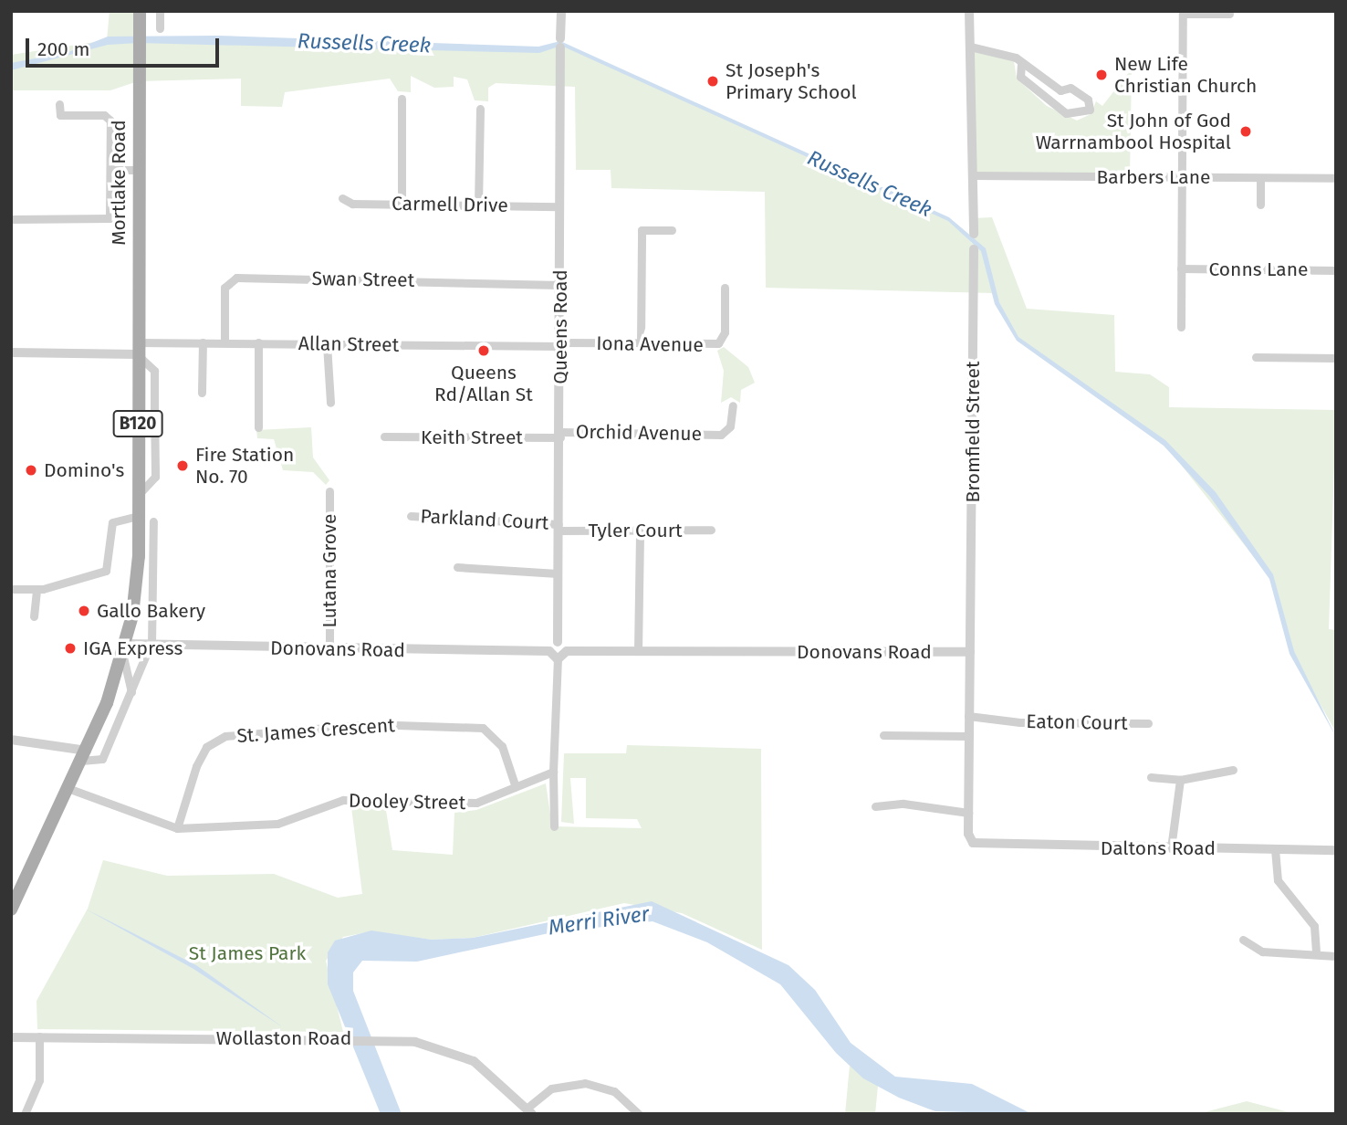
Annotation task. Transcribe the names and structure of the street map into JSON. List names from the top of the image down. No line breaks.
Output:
{"streets":{"main road":["Mortlake Road","B120"],"street":["Barbers Lane","Carmell Drive","Conns Lane","Swan Street","Queens Road","Allan Street","Iona Avenue","Bromfield Street","Orchid Avenue","Keith Street","Parkland Court","Tyler Court","Lutana Grove","Donovans Road","Eaton Court","St. James Crescent","Dooley Street","Daltons Road","Wollaston Road"]},"crossings":[["Barbers Lane","Bromfield Street"],["Mortlake Road","Allan Street"],["Mortlake Road","Donovans Road"],["Mortlake Road","Dooley Street"],["Carmell Drive","Queens Road"],["Swan Street","Queens Road"],["Swan Street","Allan Street"],["Queens Road","Allan Street"],["Queens Road","Iona Avenue"],["Queens Road","Orchid Avenue"],["Queens Road","Keith Street"],["Queens Road","Parkland Court"],["Queens Road","Tyler Court"],["Allan Street","Iona Avenue"],["Bromfield Street","Donovans Road"],["Bromfield Street","Eaton Court"],["Bromfield Street","Daltons Road"],["Orchid Avenue","Keith Street"],["Parkland Court","Tyler Court"],["Lutana Grove","Donovans Road"],["St. James Crescent","Dooley Street"]],"water":["Russells Creek","Merri River"],"parks":["St James Park"],"places":["New Life Christian Church","St Joseph's Primary School","St John of God Warrnambool Hospital","Queens Rd/Allan St","Fire Station No. 70","Domino's","Gallo Bakery","IGA Express"],"scale_bar":"200 m"}
